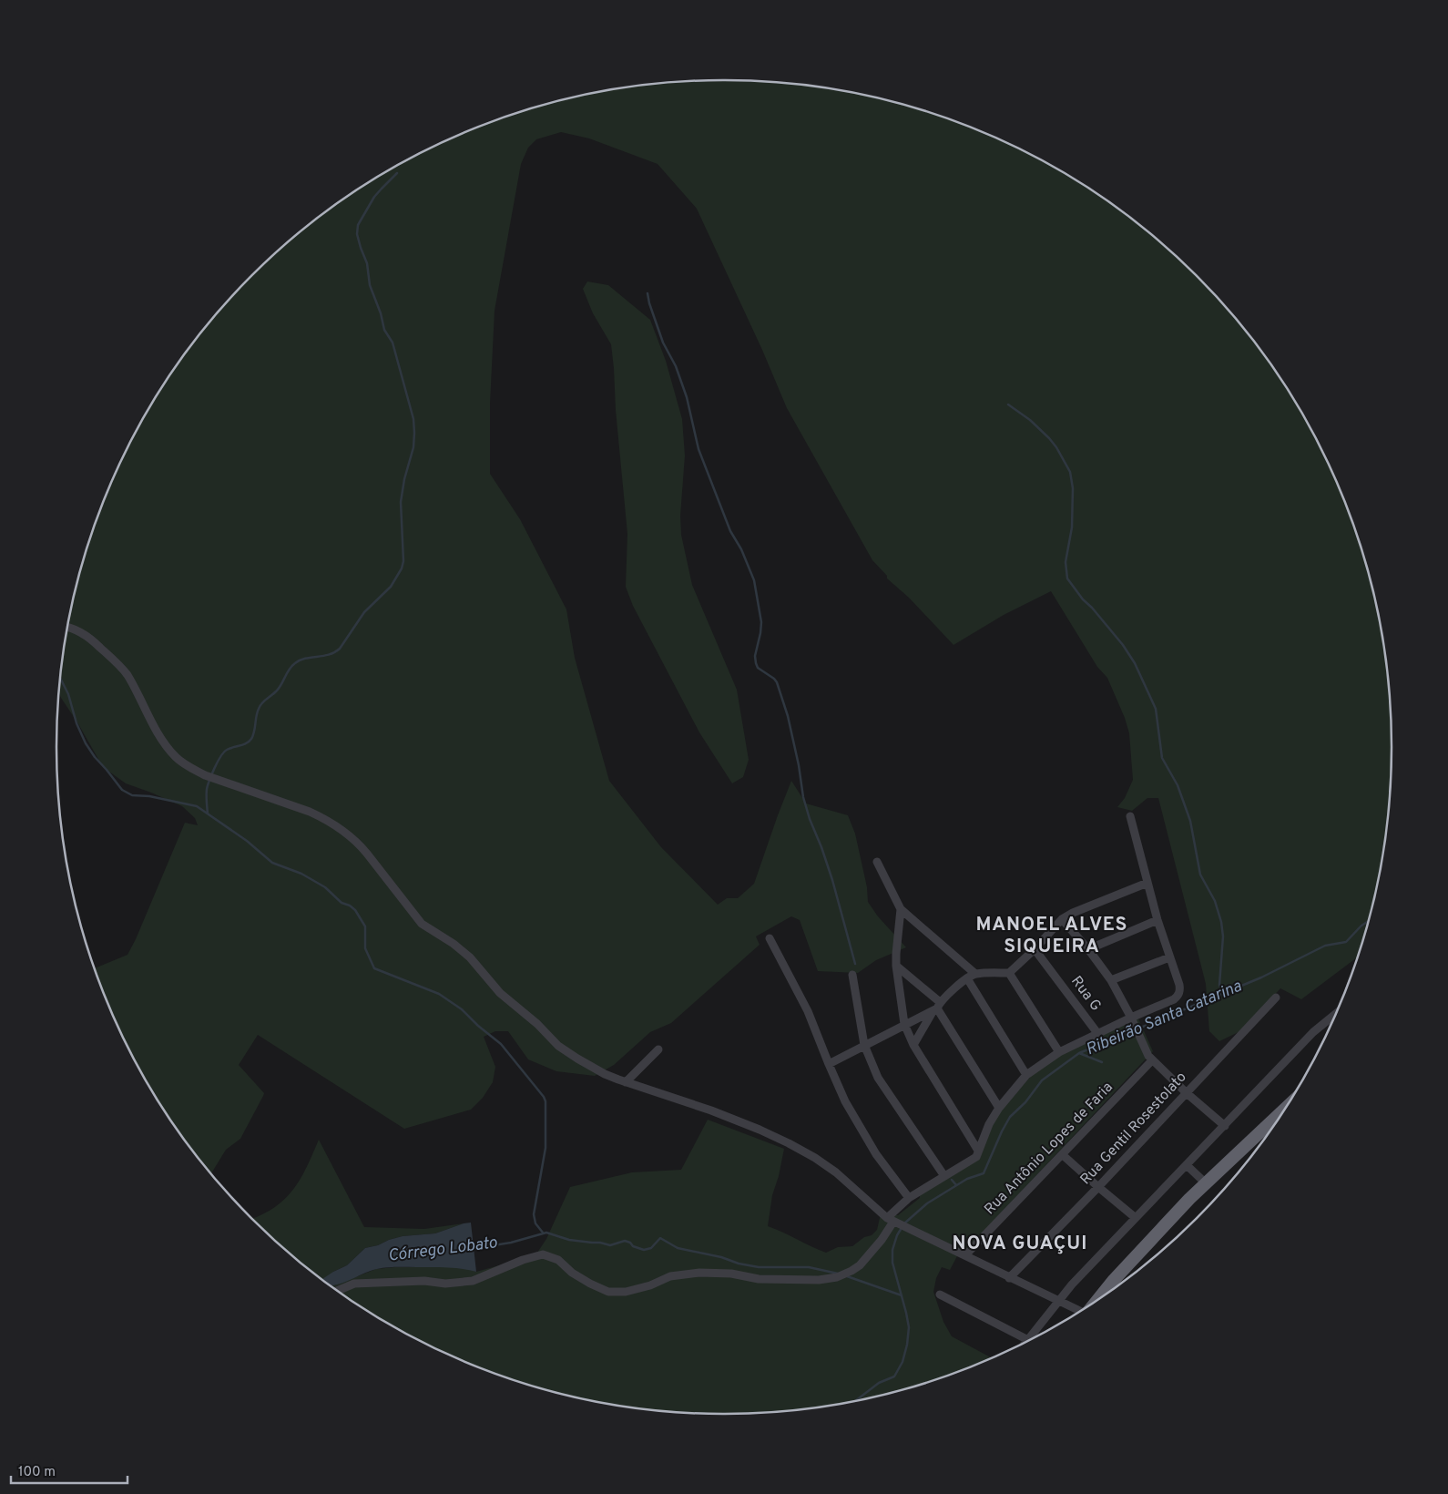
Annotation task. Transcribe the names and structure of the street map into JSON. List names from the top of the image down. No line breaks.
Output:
{"streets":{"street":["Rua G","Rua Gentil Rosestolato","Rua Antônio Lopes de Faria"]},"districts":["MANOEL ALVES SIQUEIRA","NOVA GUAÇUI"],"water":["Ribeirão Santa Catarina","Córrego Lobato"],"scale_bar":"100 m"}
